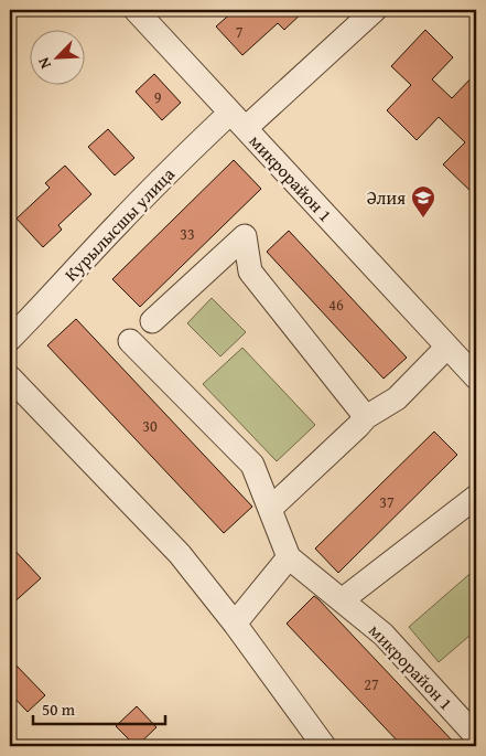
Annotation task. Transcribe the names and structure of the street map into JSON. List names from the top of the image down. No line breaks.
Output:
{"streets":{"street":["микрорайон 1","Курылысшы улица"]},"crossings":[["микрорайон 1","Курылысшы улица"]],"places":{"school or university":["Әлия"]},"house_numbers":["7","9","33","46","30","37","27"],"scale_bar":"50 m","north":"bottom left"}
